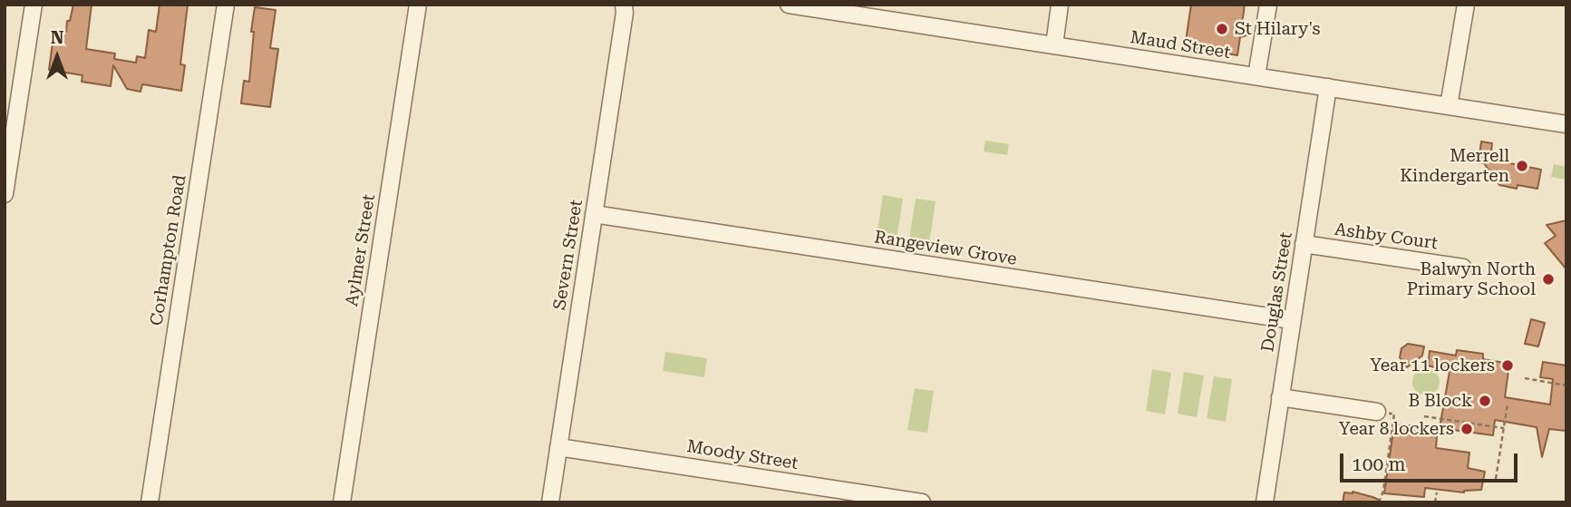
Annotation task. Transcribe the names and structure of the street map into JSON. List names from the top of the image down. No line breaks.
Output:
{"streets":{"street":["Maud Street","Ashby Court","Rangeview Grove","Corhampton Road","Aylmer Street","Severn Street","Douglas Street","Moody Street"]},"crossings":[["Maud Street","Douglas Street"],["Ashby Court","Douglas Street"],["Rangeview Grove","Severn Street"],["Rangeview Grove","Douglas Street"],["Severn Street","Moody Street"]],"places":["St Hilary's","Merrell Kindergarten","Balwyn North Primary School","Year 11 lockers","B Block","Year 8 lockers"],"scale_bar":"100 m","north":"top"}
